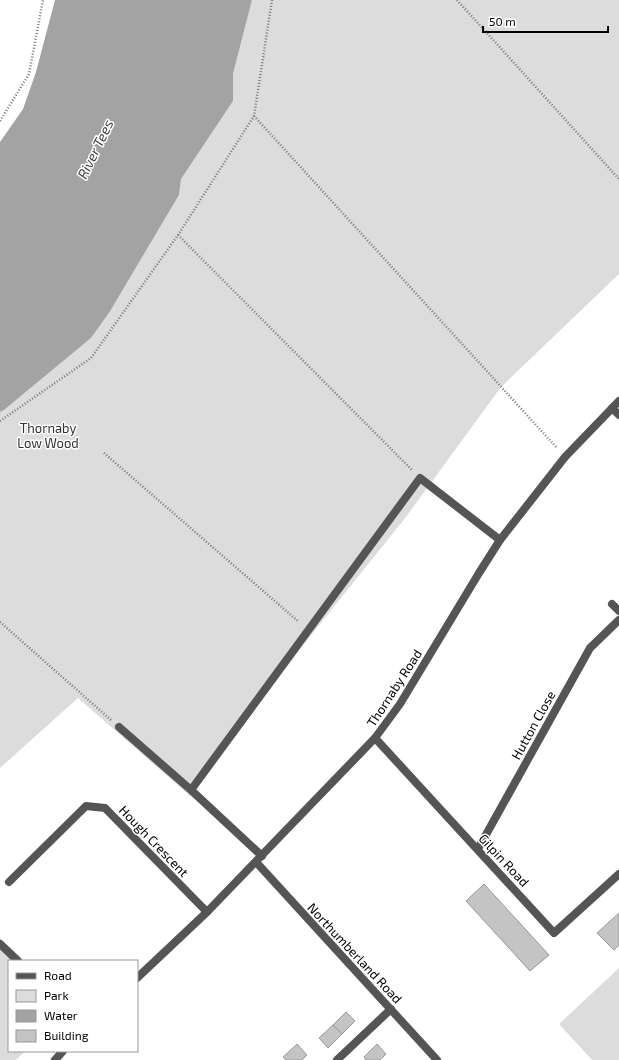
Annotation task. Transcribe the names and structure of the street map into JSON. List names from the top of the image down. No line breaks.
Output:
{"streets":{"street":["Thornaby Road","Hutton Close","Hough Crescent","Gilpin Road","Northumberland Road"]},"crossings":[["Thornaby Road","Hough Crescent"],["Thornaby Road","Gilpin Road"],["Thornaby Road","Northumberland Road"],["Hutton Close","Gilpin Road"]],"water":["River Tees"],"parks":["Thornaby Low Wood"],"legend":["Road","Park","Water","Building"],"scale_bar":"50 m"}
